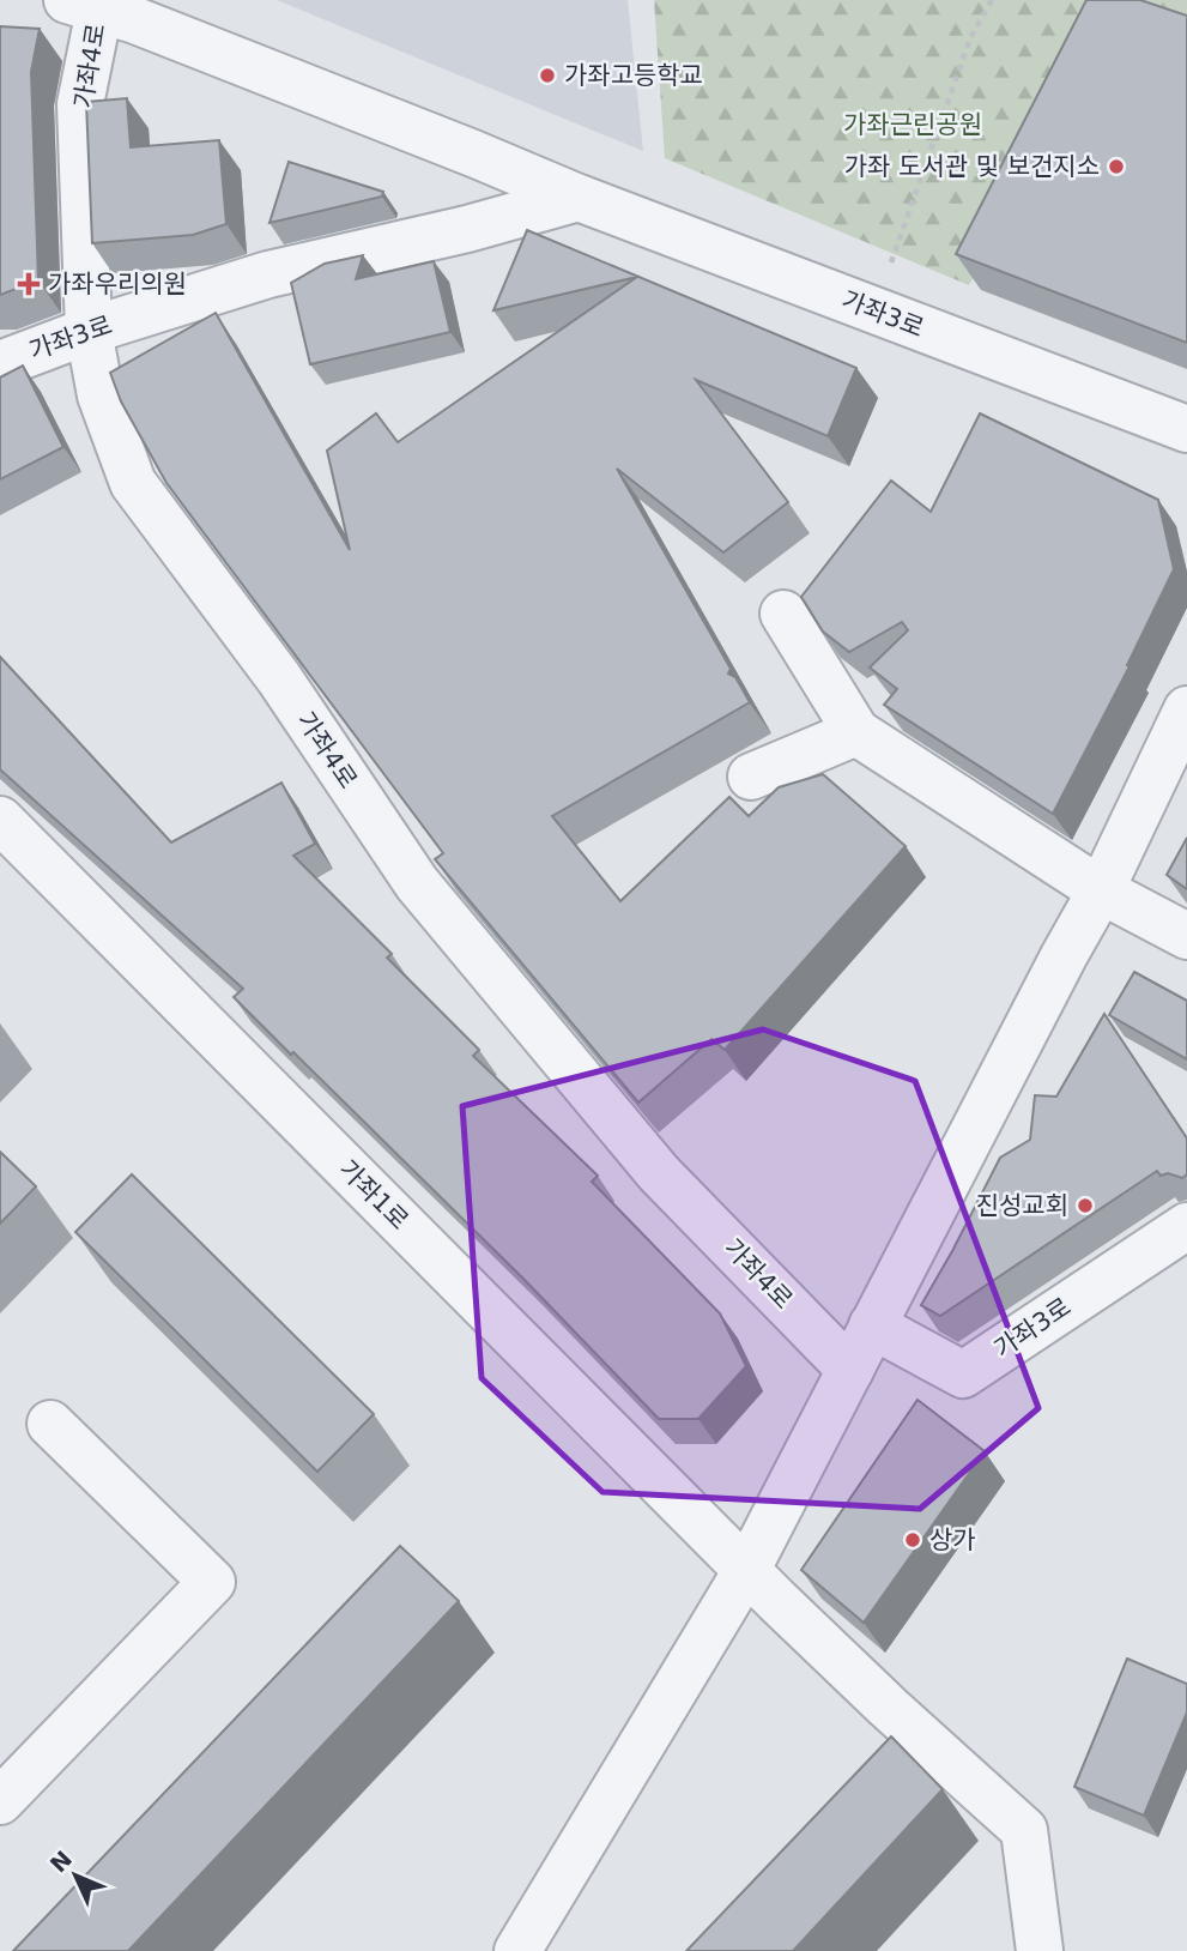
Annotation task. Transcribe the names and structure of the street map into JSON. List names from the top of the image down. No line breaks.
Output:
{"streets":{"street":["가좌4로","가좌3로","가좌1로"]},"crossings":[["가좌4로","가좌3로"]],"parks":["가좌근린공원"],"places":{"other":["가좌고등학교","가좌 도서관 및 보건지소","진성교회","상가"],"health":["가좌우리의원"]},"north":"top left"}
